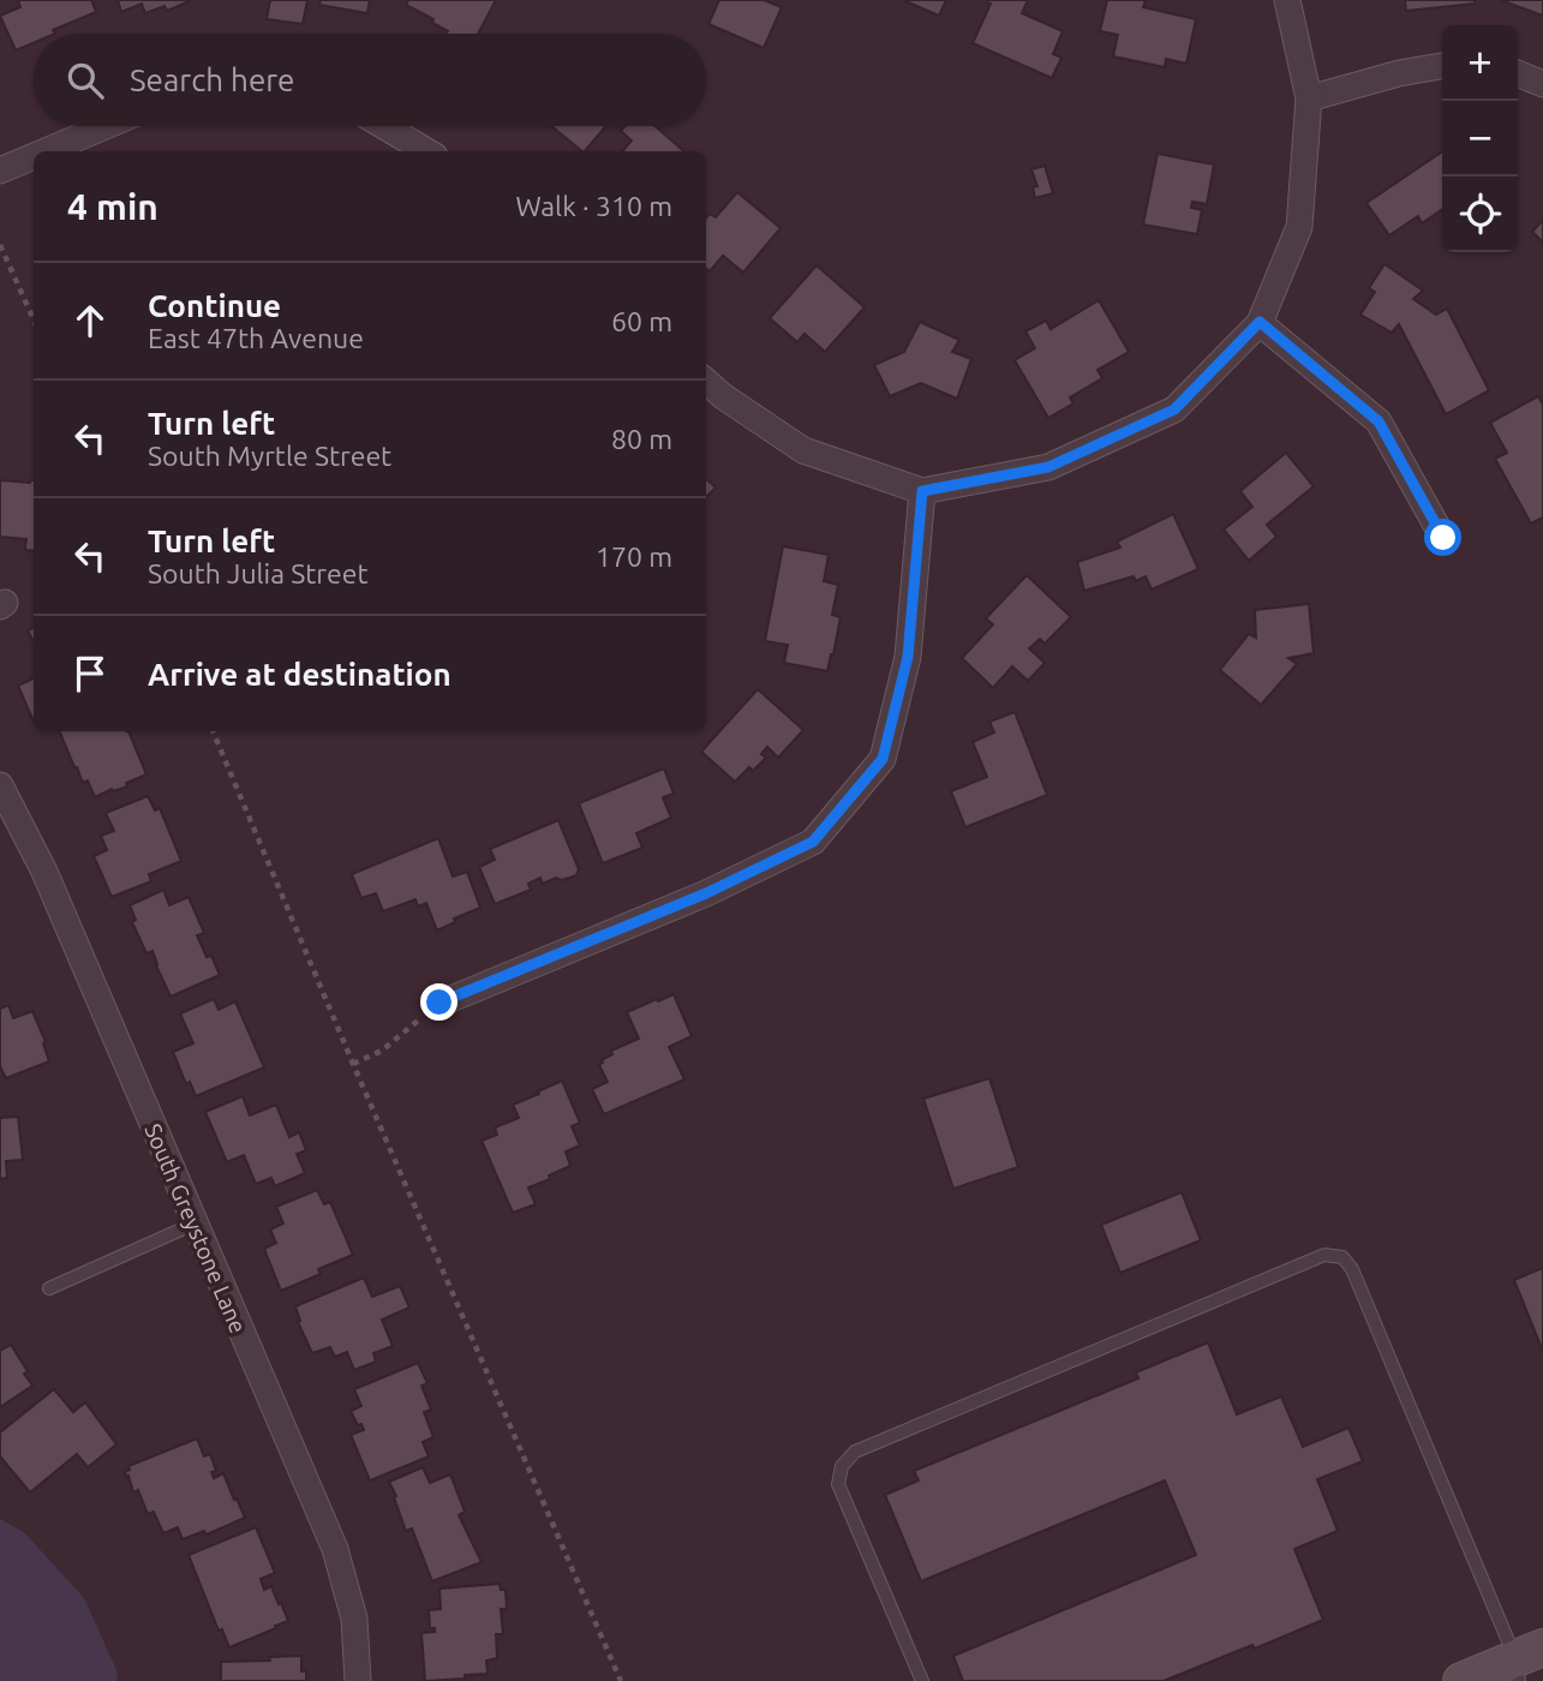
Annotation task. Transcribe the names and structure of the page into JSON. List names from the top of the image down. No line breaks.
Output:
{"streets":{"street":["South Greystone Lane"]},"page":{"map_buttons":["+","−"],"search":"Search here","heading":["4 min","Walk · 310 m"],"list":[["Continue","East 47th Avenue","60 m"],["Turn left","South Myrtle Street","80 m"],["Turn left","South Julia Street","170 m"],"Arrive at destination"]}}
